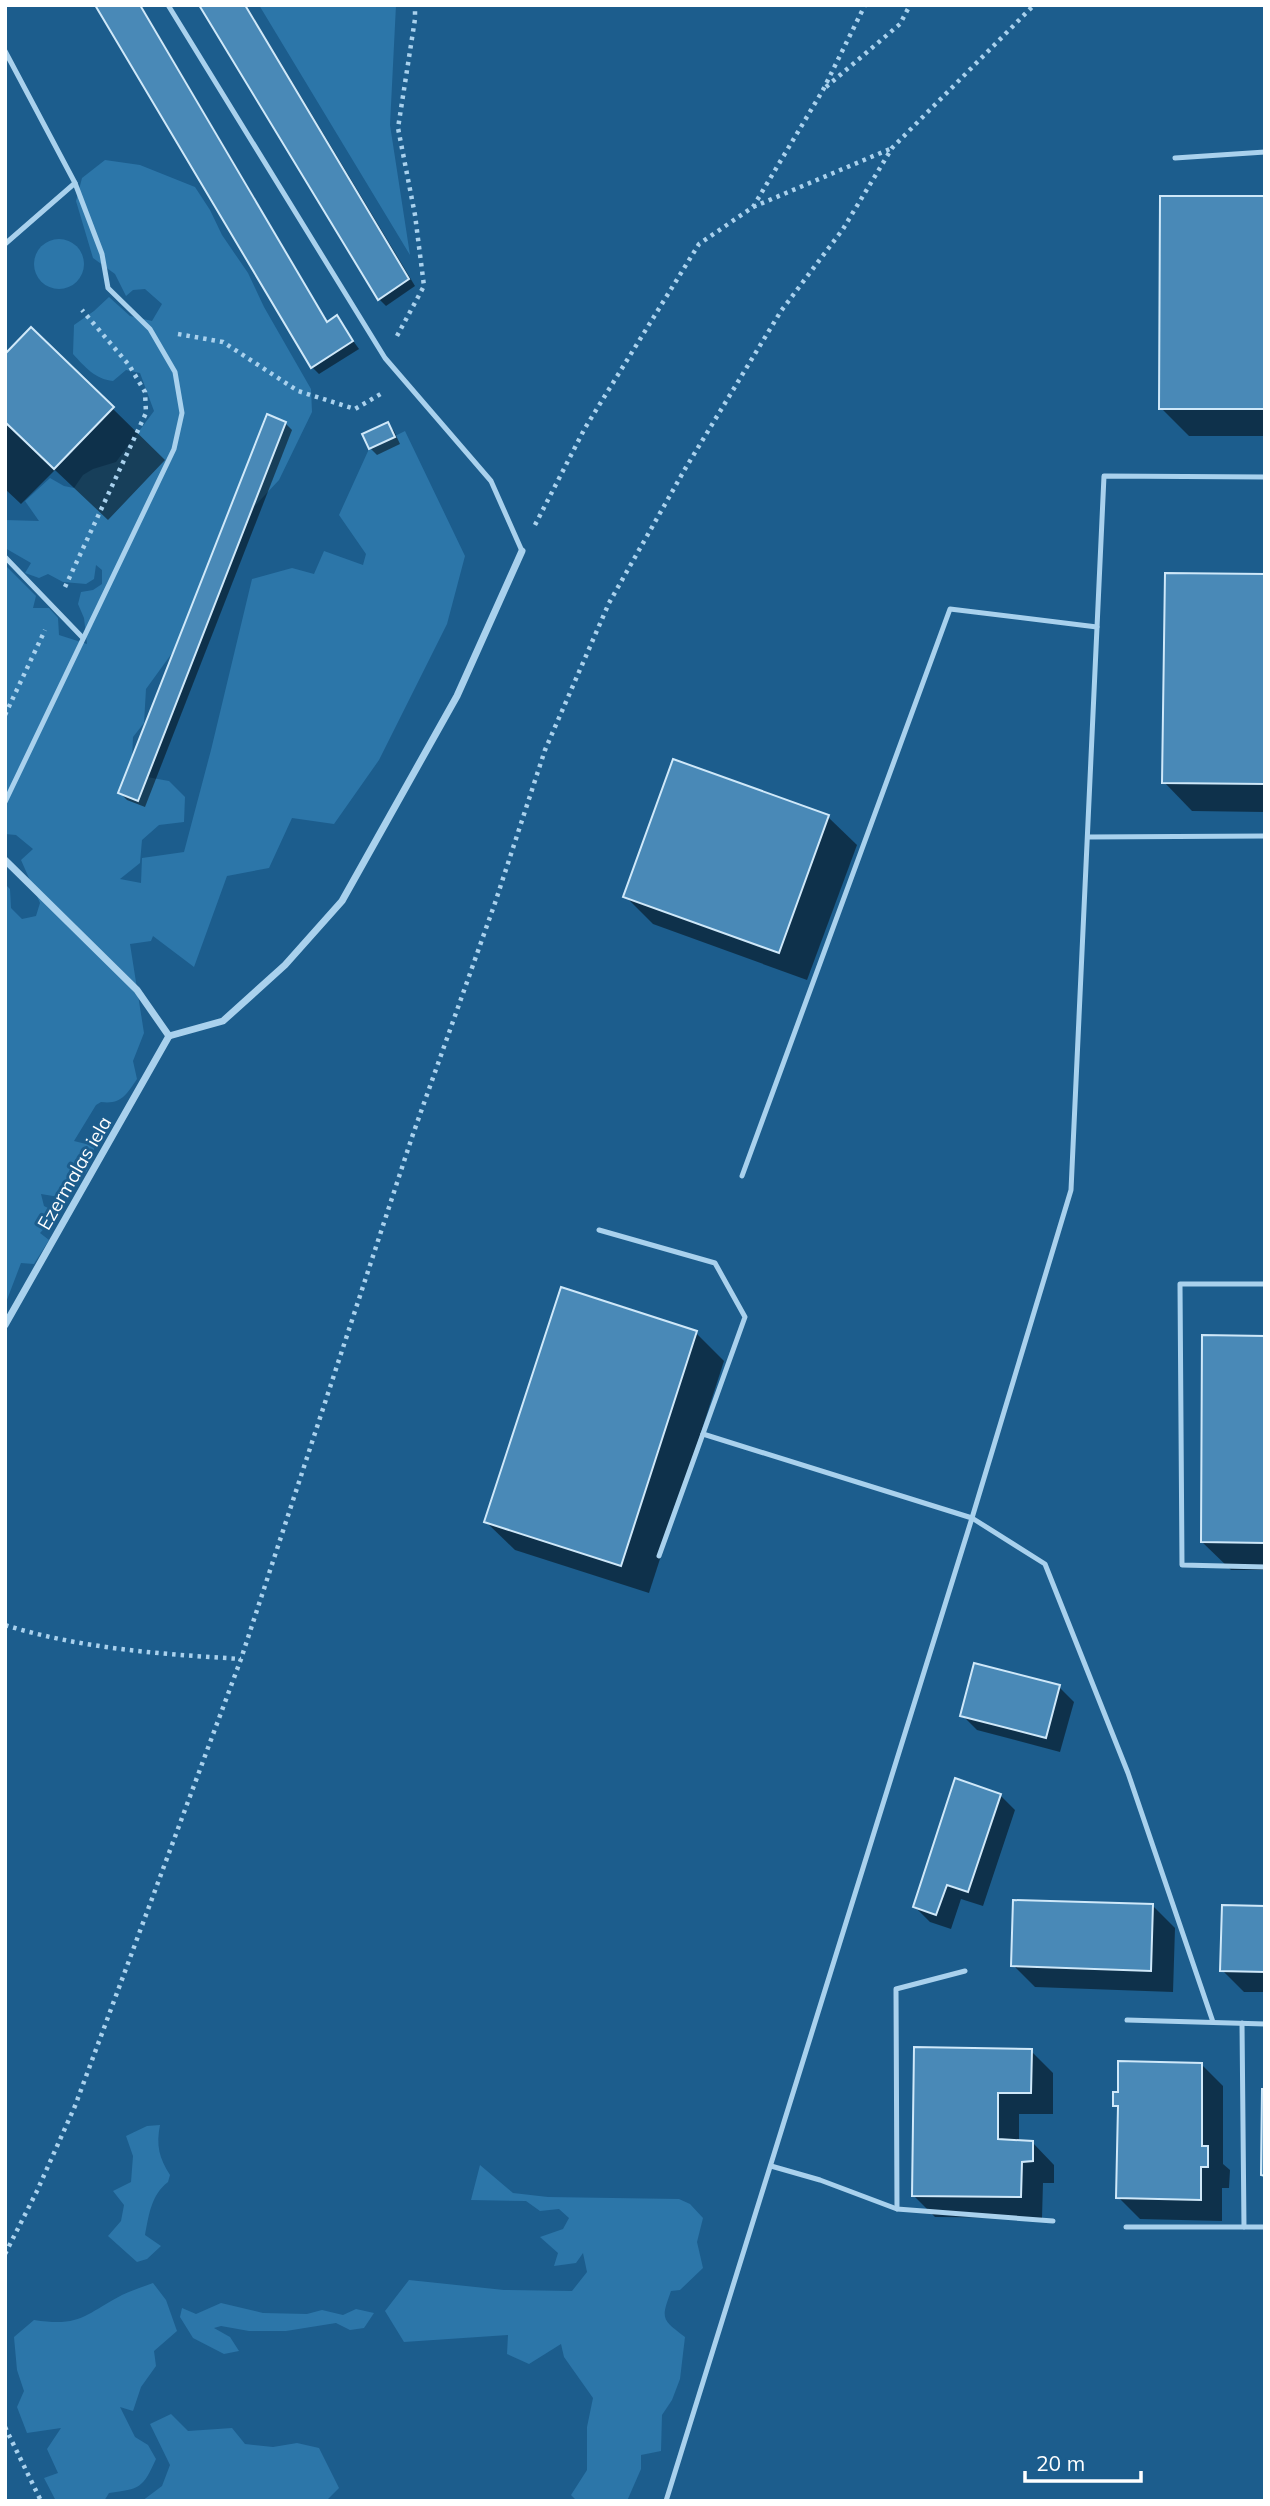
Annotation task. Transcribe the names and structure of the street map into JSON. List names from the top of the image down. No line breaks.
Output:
{"streets":{"street":["Ezermalas iela"]},"scale_bar":"20 m"}
